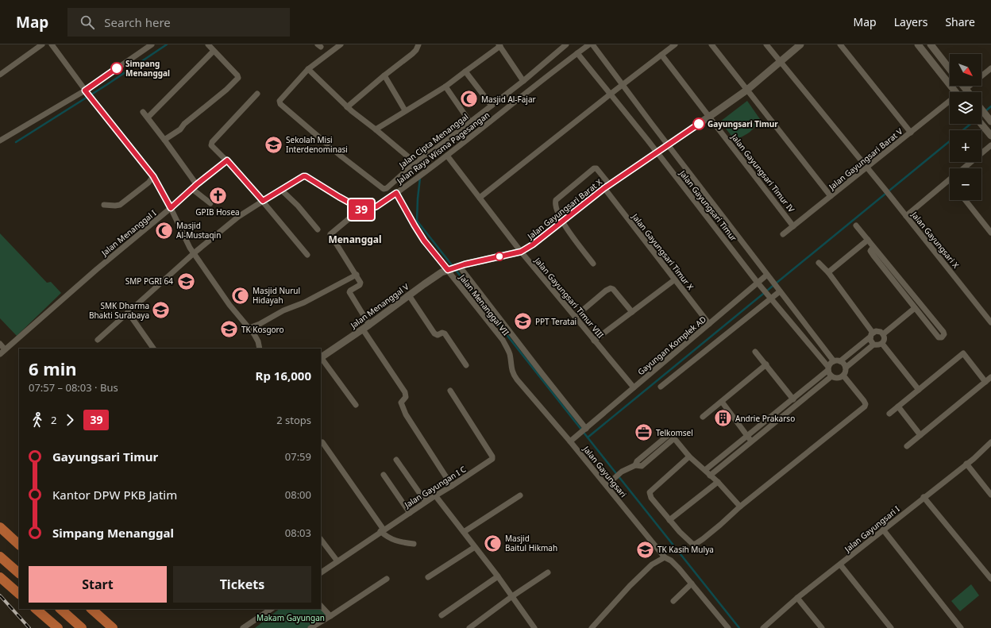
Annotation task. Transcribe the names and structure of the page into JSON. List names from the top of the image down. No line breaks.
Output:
{"streets":{"street":["Jalan Cipta Menanggal","Jalan Raya Wisma Pagesangan","Jalan Gayungsari Barat V","Jalan Gayungsari Timur IV","Jalan Gayungsari Timur","Jalan Gayungsari Barat X","Jalan Menanggal I","Jalan Gayungsari X","Jalan Gayungsari Timur X","Jalan Gayungsari Timur VIII","Jalan Menanggal VII","Jalan Menanggal V","Gayungan Komplek AD","Jalan Gayungsari","Jalan Gayungan I C","Jalan Gayungsari I"]},"crossings":[["Jalan Raya Wisma Pagesangan","Jalan Gayungsari Timur"],["Jalan Raya Wisma Pagesangan","Jalan Gayungsari Timur VIII"],["Jalan Raya Wisma Pagesangan","Jalan Menanggal VII"],["Jalan Gayungsari Barat V","Jalan Gayungsari Timur IV"],["Jalan Gayungsari Barat V","Jalan Gayungsari X"],["Jalan Gayungsari Timur IV","Jalan Gayungsari Barat X"],["Jalan Gayungsari Timur","Jalan Gayungsari Barat X"],["Jalan Gayungsari Timur","Gayungan Komplek AD"],["Jalan Gayungsari Barat X","Jalan Gayungsari X"],["Jalan Gayungsari Barat X","Jalan Gayungsari Timur X"],["Jalan Gayungsari Barat X","Jalan Gayungsari Timur VIII"],["Jalan Gayungsari Barat X","Jalan Menanggal VII"],["Jalan Gayungsari Barat X","Jalan Menanggal V"],["Jalan Gayungsari Timur X","Gayungan Komplek AD"],["Jalan Gayungsari Timur VIII","Gayungan Komplek AD"],["Jalan Menanggal VII","Jalan Menanggal V"],["Jalan Menanggal VII","Jalan Gayungsari"],["Gayungan Komplek AD","Jalan Gayungsari"]],"districts":["Menanggal"],"parks":["Makam Gayungan"],"places":{"other":["Simpang Menanggal","Gayungsari Timur"],"mosque":["Masjid Al-Fajar","Masjid Al-Mustaqin","Masjid Nurul Hidayah","Masjid Baitul Hikmah"],"school or university":["Sekolah Misi Interdenominasi","SMP PGRI 64","SMK Dharma Bhakti Surabaya","PPT Teratai","TK Kosgoro","TK Kasih Mulya"],"church":["GPIB Hosea"],"building":["Andrie Prakarso"],"office":["Telkomsel"]},"lines":["bus line 39"],"north":"bottom right","page":{"header":"Map","search":"Search here","nav":["Map","Layers","Share"],"on_map":"39","map_buttons":["+","−"],"heading":["6 min","07:57 – 08:03 · Bus","Rp 16,000"],"legs":["2","39","2 stops"],"list":[{"name":"Gayungsari Timur","value":"07:59"},{"name":"Kantor DPW PKB Jatim","value":"08:00"},{"name":"Simpang Menanggal","value":"08:03"}],"buttons":["Start","Tickets"]}}
